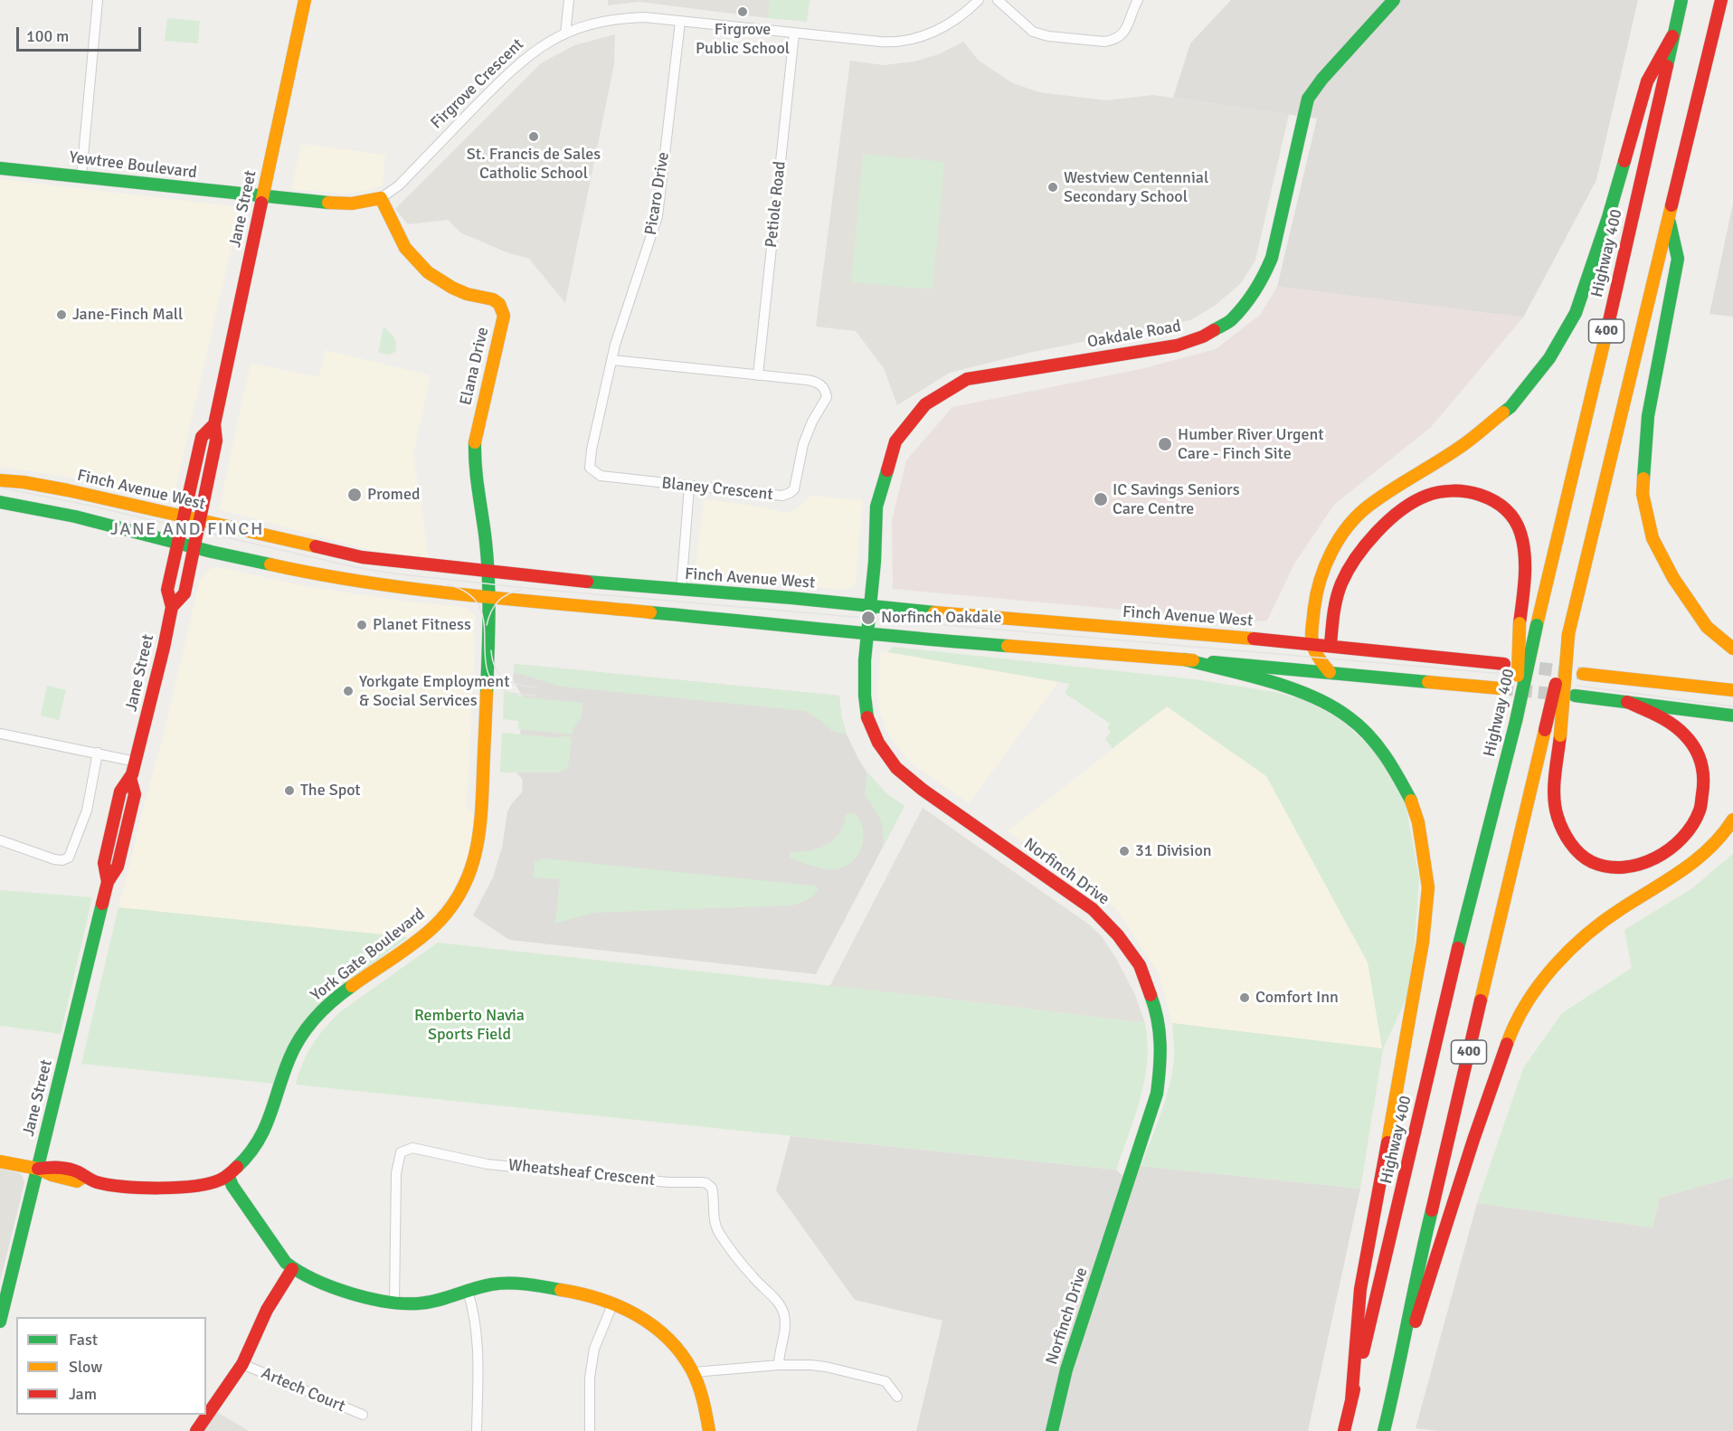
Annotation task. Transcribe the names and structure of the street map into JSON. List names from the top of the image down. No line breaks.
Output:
{"streets":{"main road":["Firgrove Crescent","Yewtree Boulevard","Jane Street","Highway 400","400","Oakdale Road","Elana Drive","Finch Avenue West","Norfinch Drive","York Gate Boulevard"],"street":["Picaro Drive","Petiole Road","Blaney Crescent","Wheatsheaf Crescent","Artech Court"]},"crossings":[["Firgrove Crescent","Yewtree Boulevard"],["Firgrove Crescent","Picaro Drive"],["Firgrove Crescent","Petiole Road"],["Firgrove Crescent","Jane Street"],["Firgrove Crescent","Elana Drive"],["Yewtree Boulevard","Jane Street"],["Picaro Drive","Blaney Crescent"],["Petiole Road","Blaney Crescent"],["Jane Street","Finch Avenue West"],["Jane Street","York Gate Boulevard"],["Oakdale Road","Finch Avenue West"],["Oakdale Road","Norfinch Drive"],["Elana Drive","Finch Avenue West"],["Elana Drive","York Gate Boulevard"],["Finch Avenue West","York Gate Boulevard"]],"districts":["JANE AND FINCH"],"parks":["Remberto Navia Sports Field"],"places":["Firgrove Public School","St. Francis de Sales Catholic School","Westview Centennial Secondary School","Jane-Finch Mall","Humber River Urgent Care - Finch Site","Promed","IC Savings Seniors Care Centre","Norfinch Oakdale","Planet Fitness","Yorkgate Employment & Social Services","The Spot","31 Division","Comfort Inn"],"legend":["Fast","Slow","Jam"],"scale_bar":"100 m"}
